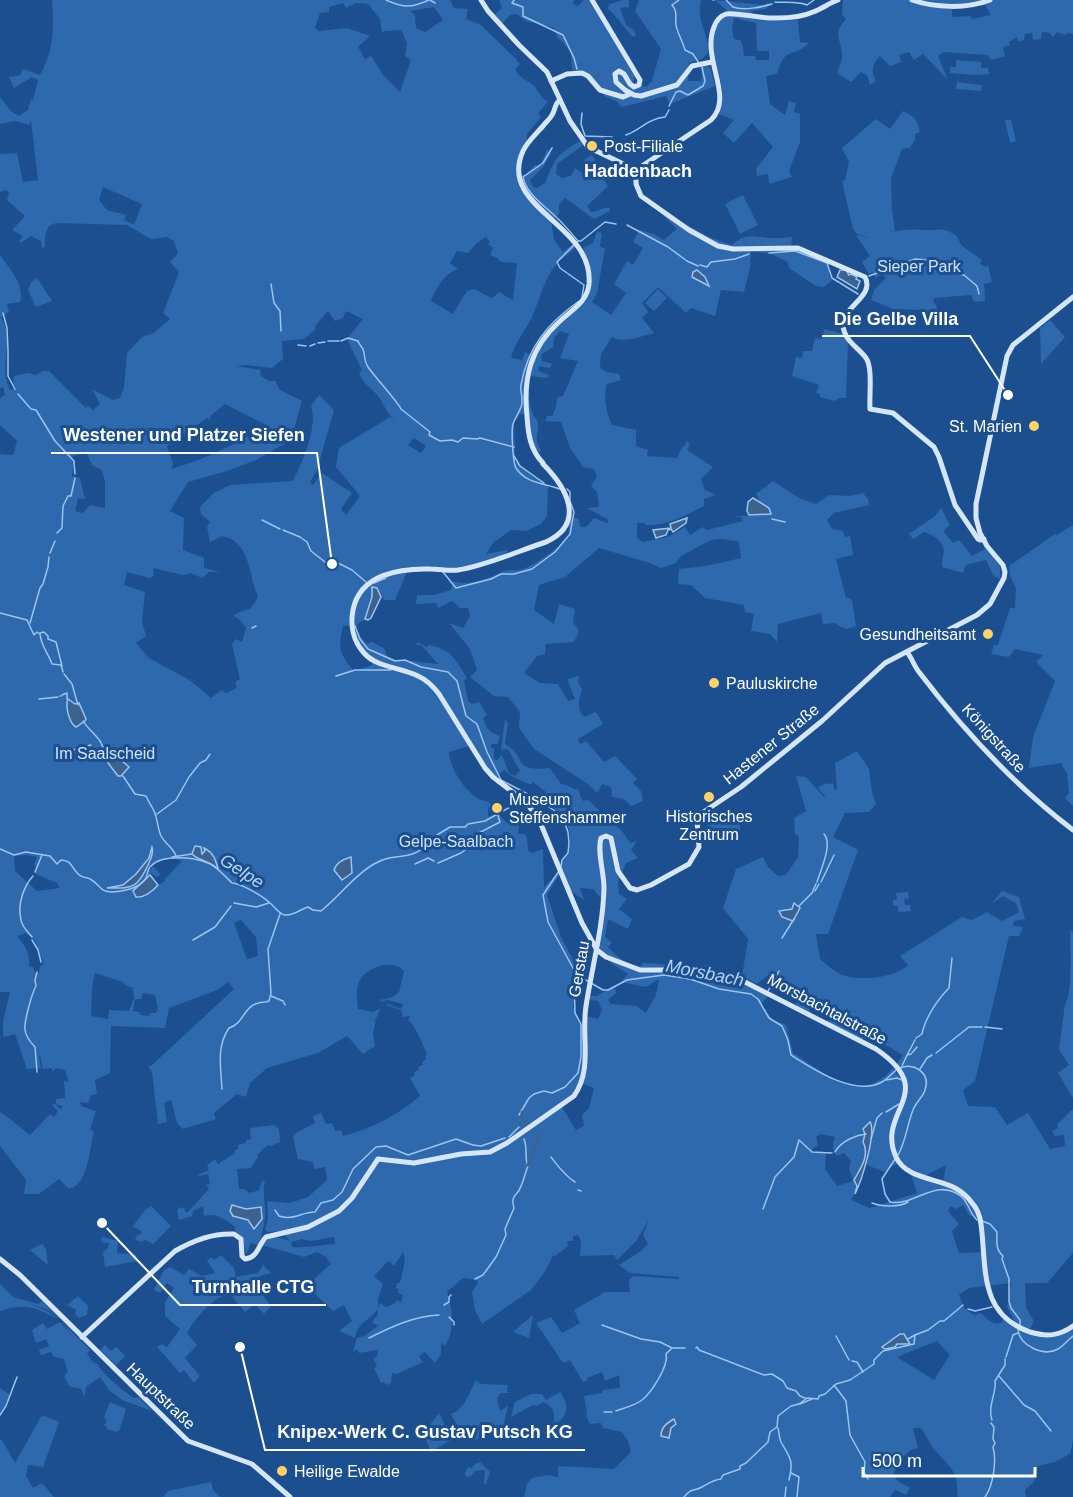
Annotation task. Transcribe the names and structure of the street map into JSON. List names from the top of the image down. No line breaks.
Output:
{"streets":{"main road":["Königstraße","Hastener Straße","Gerstau","Morsbachtalstraße","Hauptstraße"]},"crossings":[["Königstraße","Hastener Straße"],["Hastener Straße","Gerstau"],["Gerstau","Morsbachtalstraße"],["Gerstau","Hauptstraße"]],"districts":["Haddenbach"],"water":["Gelpe","Morsbach"],"parks":["Sieper Park","Im Saalscheid","Gelpe-Saalbach"],"places":["Post-Filiale","Die Gelbe Villa","St. Marien","Westener und Platzer Siefen","Gesundheitsamt","Pauluskirche","Historisches Zentrum","Museum Steffenshammer","Turnhalle CTG","Knipex-Werk C. Gustav Putsch KG","Heilige Ewalde"],"scale_bar":"500 m"}
